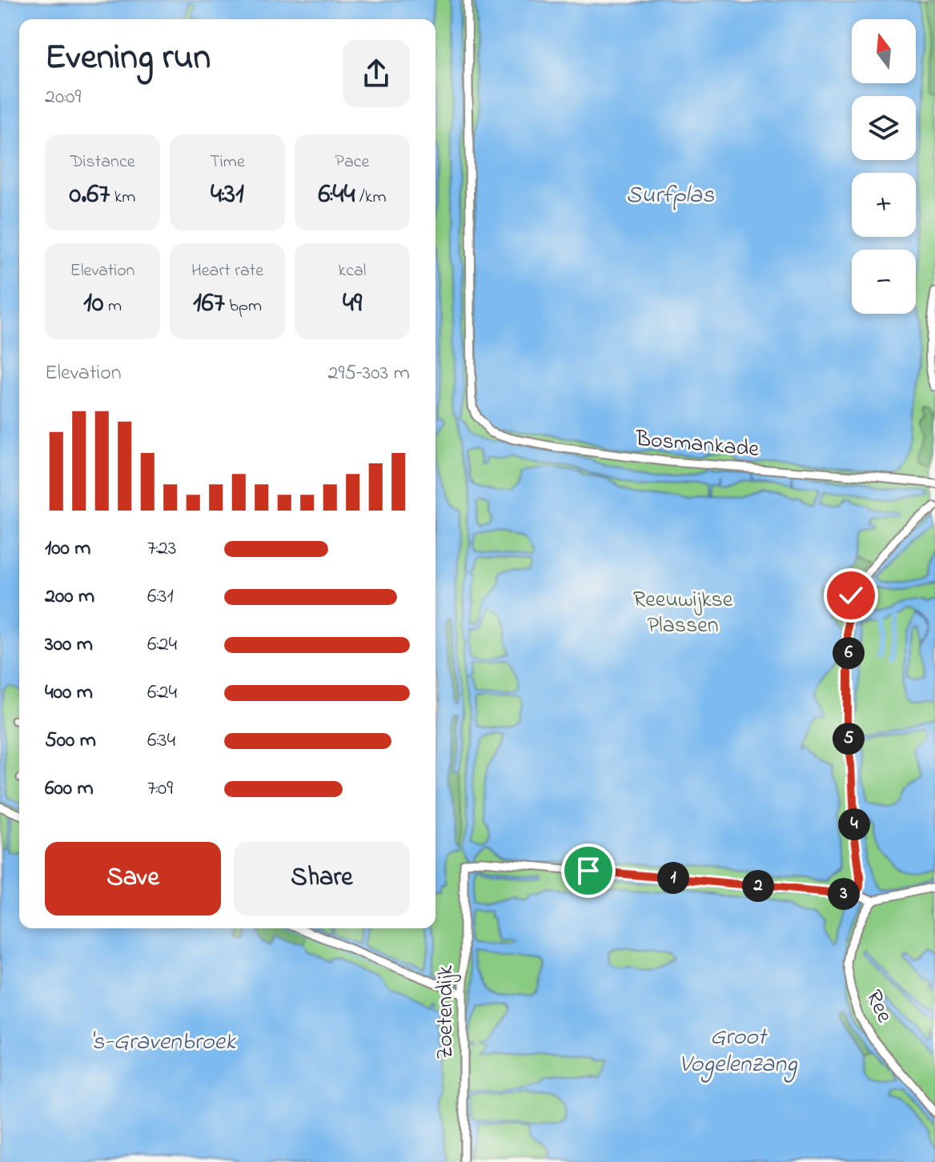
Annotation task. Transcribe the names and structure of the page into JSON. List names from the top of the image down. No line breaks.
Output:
{"streets":{"street":["Bosmankade","Ree","Zoetendijk"]},"crossings":[["Ree","Zoetendijk"]],"water":["Surfplas","Groot Vogelenzang","'s-Gravenbroek"],"parks":["Reeuwijkse Plassen"],"north":"top","page":{"map_buttons":["+","−"],"heading":["Evening run","20:09"],"stats":[["Distance","0.67 km"],["Time","4:31"],["Pace","6:44 /km"],["Elevation","10 m"],["Heart rate","167 bpm"],["kcal","49"]],"chart":["Elevation","295–303 m"],"list":[{"name":"100 m","note":"7:23"},{"name":"200 m","note":"6:31"},{"name":"300 m","note":"6:24"},{"name":"400 m","note":"6:24"},{"name":"500 m","note":"6:34"},{"name":"600 m","note":"7:09"}],"pins":["6","5","4","1","2","3"],"buttons":["Save","Share"]}}
